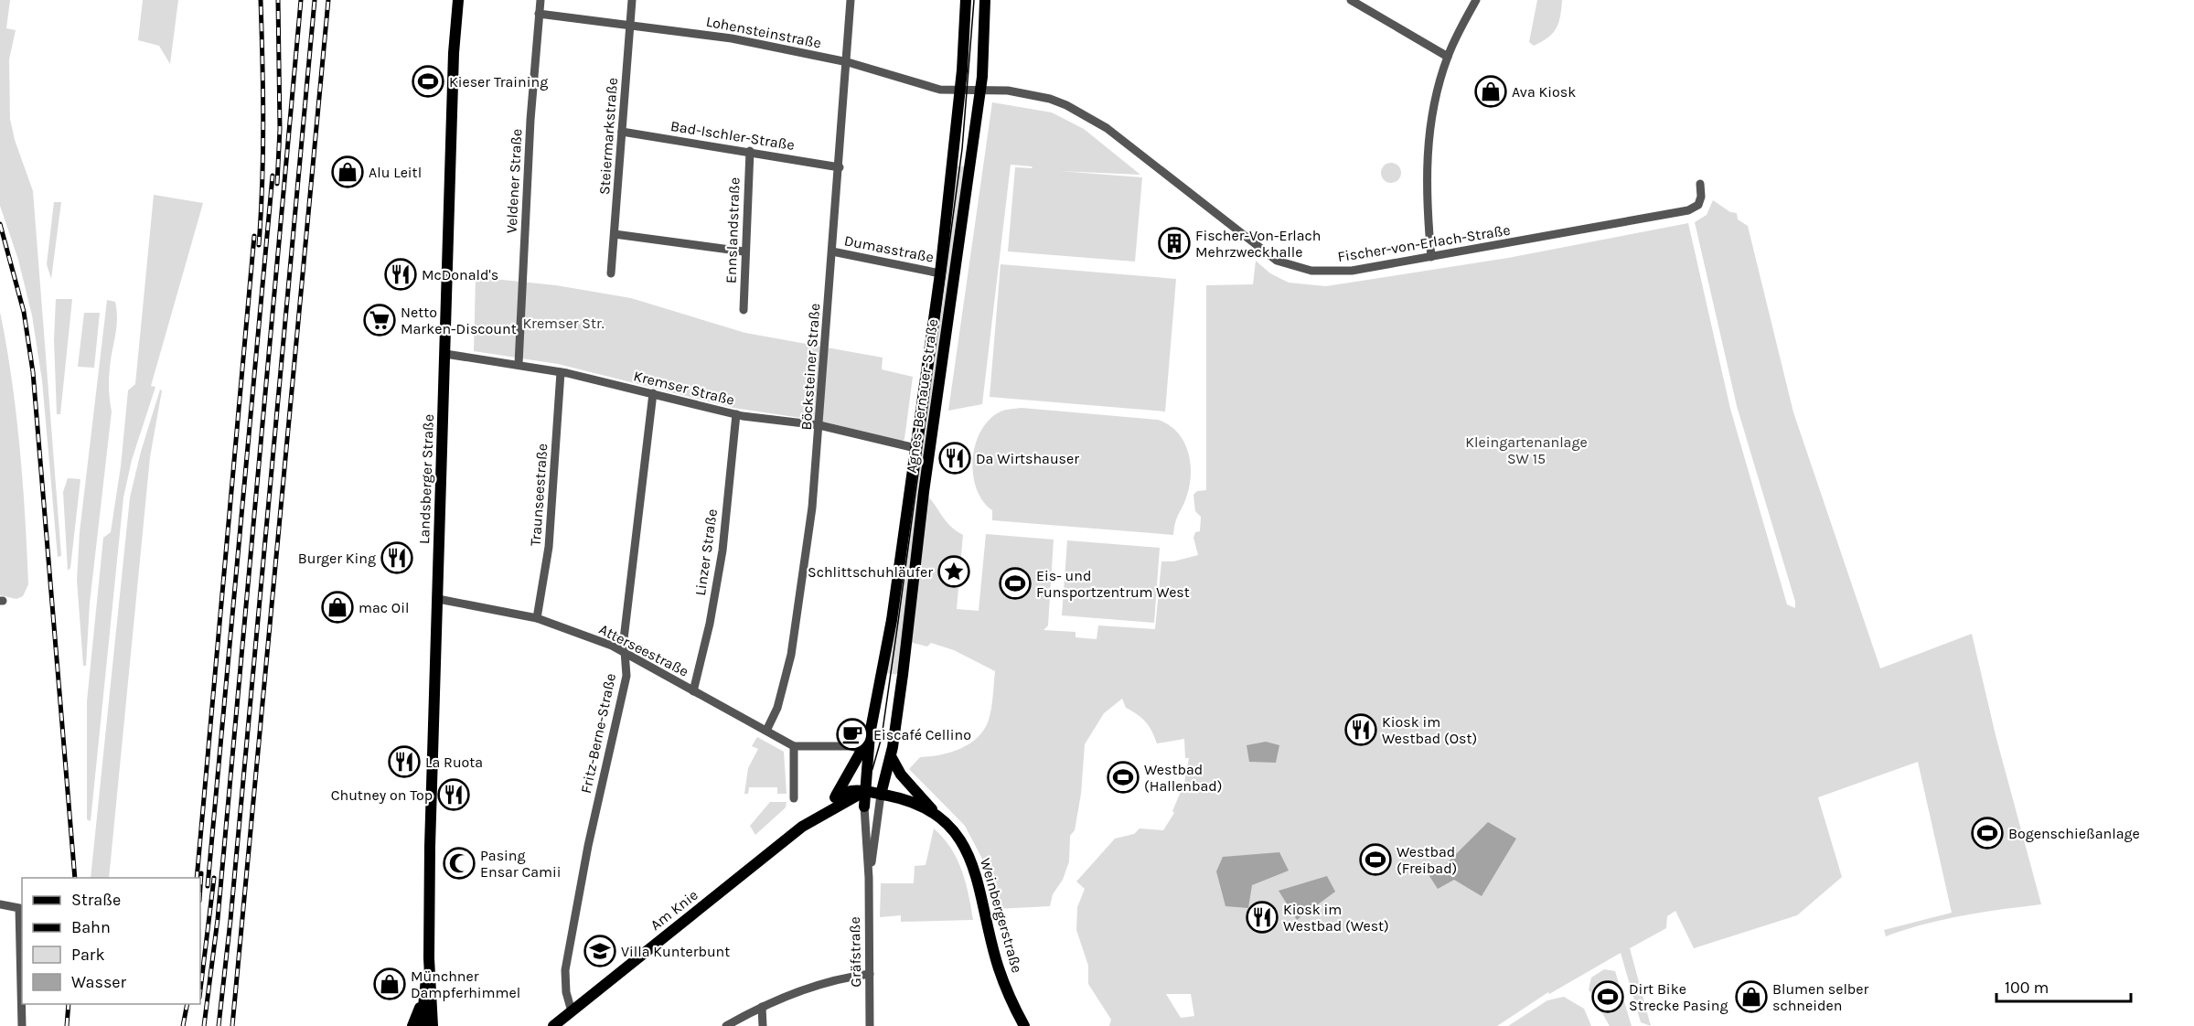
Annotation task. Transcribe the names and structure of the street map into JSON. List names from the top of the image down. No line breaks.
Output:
{"streets":{"main road":["Agnes-Bernauer-Straße","Landsberger Straße","Am Knie","Weinbergerstraße"],"street":["Lohensteinstraße","Bad-Ischler-Straße","Steiermarkstraße","Veldener Straße","Ennslandstraße","Fischer-von-Erlach-Straße","Dumasstraße","Böcksteiner Straße","Kremser Straße","Traunseestraße","Linzer Straße","Atterseestraße","Fritz-Berne-Straße","Gräfstraße"]},"crossings":[["Lohensteinstraße","Steiermarkstraße"],["Lohensteinstraße","Veldener Straße"],["Lohensteinstraße","Fischer-von-Erlach-Straße"],["Lohensteinstraße","Böcksteiner Straße"],["Lohensteinstraße","Agnes-Bernauer-Straße"],["Bad-Ischler-Straße","Steiermarkstraße"],["Bad-Ischler-Straße","Ennslandstraße"],["Bad-Ischler-Straße","Böcksteiner Straße"],["Veldener Straße","Kremser Straße"],["Fischer-von-Erlach-Straße","Agnes-Bernauer-Straße"],["Dumasstraße","Böcksteiner Straße"],["Dumasstraße","Agnes-Bernauer-Straße"],["Böcksteiner Straße","Kremser Straße"],["Böcksteiner Straße","Atterseestraße"],["Kremser Straße","Agnes-Bernauer-Straße"],["Kremser Straße","Landsberger Straße"],["Kremser Straße","Traunseestraße"],["Kremser Straße","Linzer Straße"],["Kremser Straße","Fritz-Berne-Straße"],["Agnes-Bernauer-Straße","Atterseestraße"],["Agnes-Bernauer-Straße","Am Knie"],["Agnes-Bernauer-Straße","Weinbergerstraße"],["Agnes-Bernauer-Straße","Gräfstraße"],["Landsberger Straße","Atterseestraße"],["Traunseestraße","Atterseestraße"],["Linzer Straße","Atterseestraße"],["Atterseestraße","Fritz-Berne-Straße"],["Fritz-Berne-Straße","Am Knie"],["Am Knie","Weinbergerstraße"],["Weinbergerstraße","Gräfstraße"]],"parks":["Kremser Str.","Kleingartenanlage SW 15"],"places":{"sports":["Kieser Training","Eis- und Funsportzentrum West","Westbad (Hallenbad)","Bogenschießanlage","Westbad (Freibad)","Dirt Bike Strecke Pasing"],"shop":["Ava Kiosk","Alu Leitl","mac Oil","Münchner Dampferhimmel","Blumen selber schneiden"],"building":["Fischer-Von-Erlach Mehrzweckhalle"],"restaurant":["McDonald's","Da Wirtshauser","Burger King","Kiosk im Westbad (Ost)","La Ruota","Chutney on Top","Kiosk im Westbad (West)"],"supermarket":["Netto Marken-Discount"],"place":["Schlittschuhläufer"],"cafe":["Eiscafé Cellino"],"mosque":["Pasing Ensar Camii"],"school or university":["Villa Kunterbunt"]},"legend":["Straße","Bahn","Park","Wasser"],"scale_bar":"100 m"}
